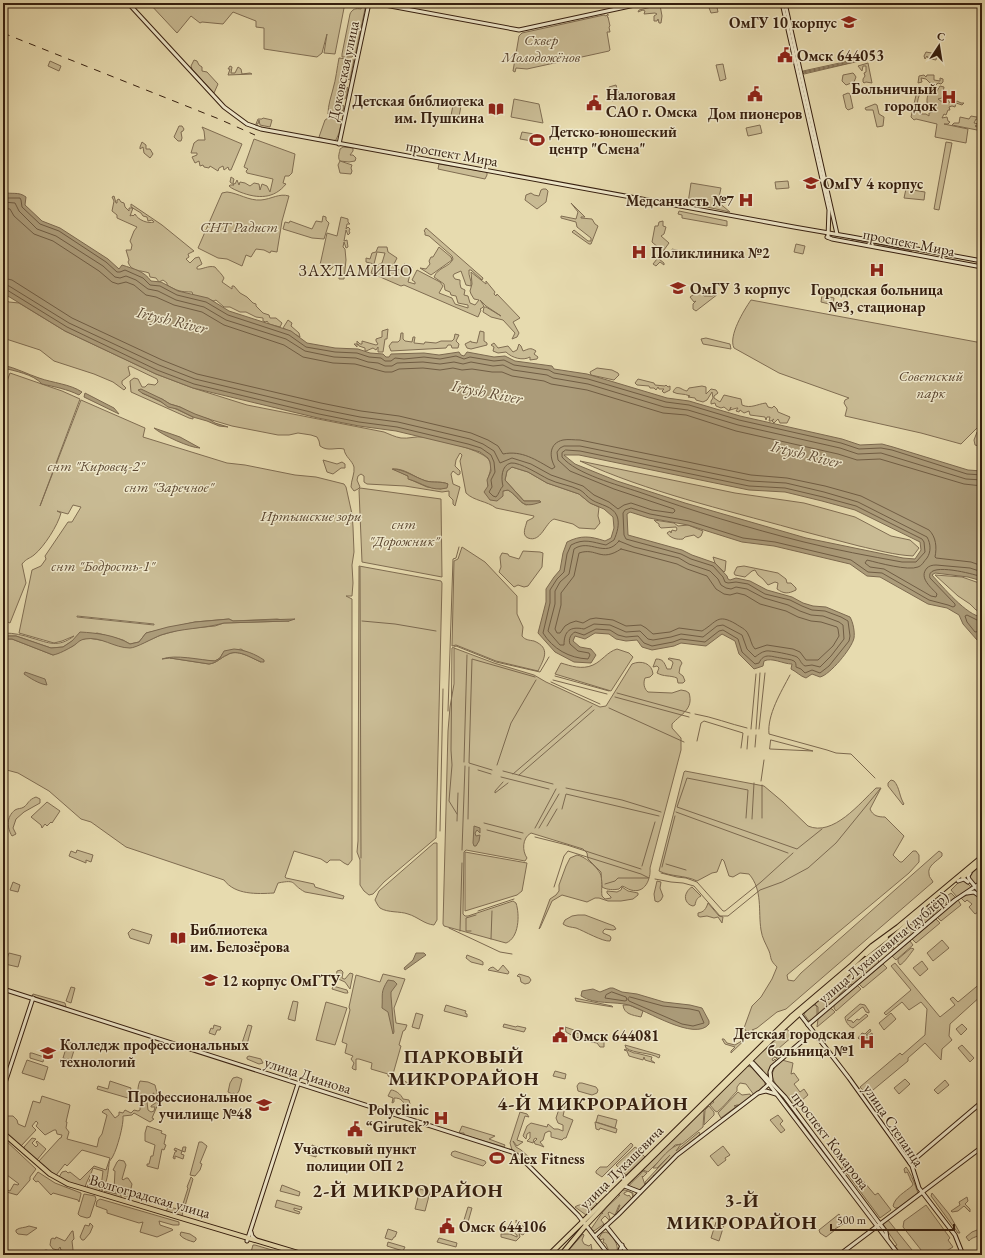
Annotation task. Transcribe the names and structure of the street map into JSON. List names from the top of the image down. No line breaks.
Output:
{"streets":{"main road":["Доковская улица","проспект Мира","улица Лукашевича (дублёр)","улица Дианова","улица Степанца","проспект Комарова","улица Лукашевича","Волгоградская улица"]},"crossings":[["Доковская улица","проспект Мира"],["улица Лукашевича (дублёр)","улица Степанца"],["улица Дианова","улица Лукашевича"],["улица Степанца","улица Лукашевича"],["проспект Комарова","улица Лукашевича"]],"districts":["ЗАХЛАМИНО","ПАРКОВЫЙ МИКРОРАЙОН","4-Й МИКРОРАЙОН","2-Й МИКРОРАЙОН","3-Й МИКРОРАЙОН"],"water":["Irtysh River"],"parks":["Сквер Молодожёнов","СНТ Радист","Советский парк","снт \"Кировец-2\"","снт \"Заречное\"","Иртышские зори","снт \"Дорожник\"","снт \"Бодрость-1\""],"places":{"school or university":["ОмГУ 10 корпус","ОмГУ 4 корпус","ОмГУ 3 корпус","12 корпус ОмГТУ","Колледж профессиональных технологий","Профессиональное училище №48"],"public building":["Омск 644053","Дом пионеров","Налоговая САО г. Омска","Омск 644081","Участковый пункт полиции ОП 2","Омск 644106"],"hospital":["Больничный городок","Медсанчасть №7","Поликлиника №2","Городская больница №3, стационар","Детская городская больница №1","Polyclinic “Girutek”"],"library":["Детская библиотека им. Пушкина","Библиотека им. Белозёрова"],"sports":["Детско-юношеский центр \"Смена\"","Alex Fitness"]},"scale_bar":"500 m","north":"top"}
